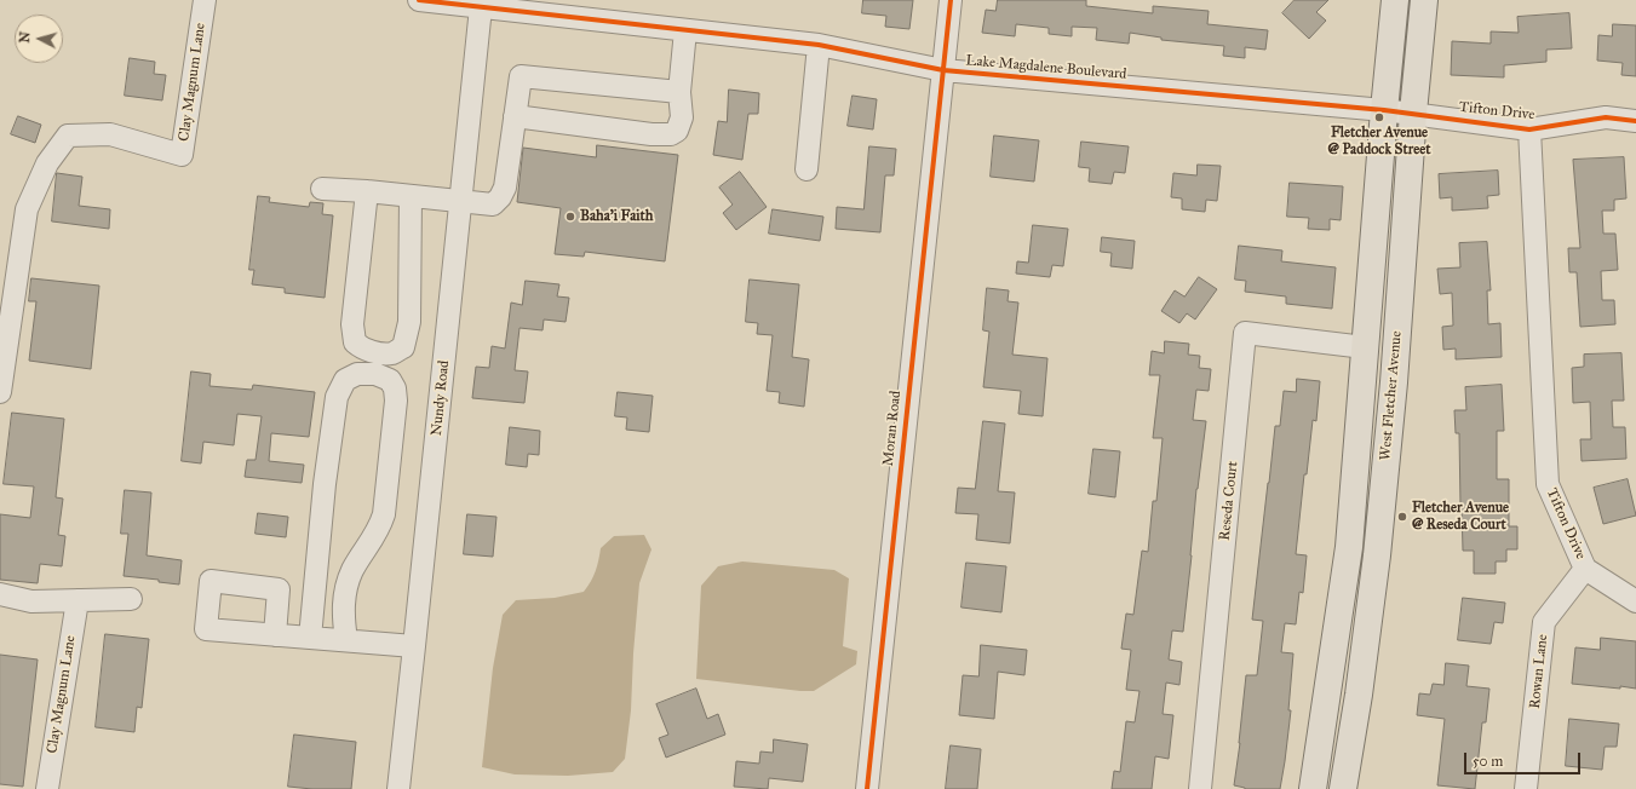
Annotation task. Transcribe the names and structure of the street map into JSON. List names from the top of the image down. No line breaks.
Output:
{"streets":{"main road":["West Fletcher Avenue"],"street":["Lake Magdalene Boulevard","Clay Magnum Lane","Tifton Drive","Nundy Road","Moran Road","Reseda Court","Rowan Lane"]},"crossings":[["Lake Magdalene Boulevard","Tifton Drive"],["Lake Magdalene Boulevard","West Fletcher Avenue"],["Lake Magdalene Boulevard","Nundy Road"],["Lake Magdalene Boulevard","Moran Road"],["Tifton Drive","West Fletcher Avenue"],["Tifton Drive","Rowan Lane"],["West Fletcher Avenue","Reseda Court"]],"places":["Fletcher Avenue @ Paddock Street","Baha'i Faith","Fletcher Avenue @ Reseda Court"],"scale_bar":"50 m","north":"left"}
